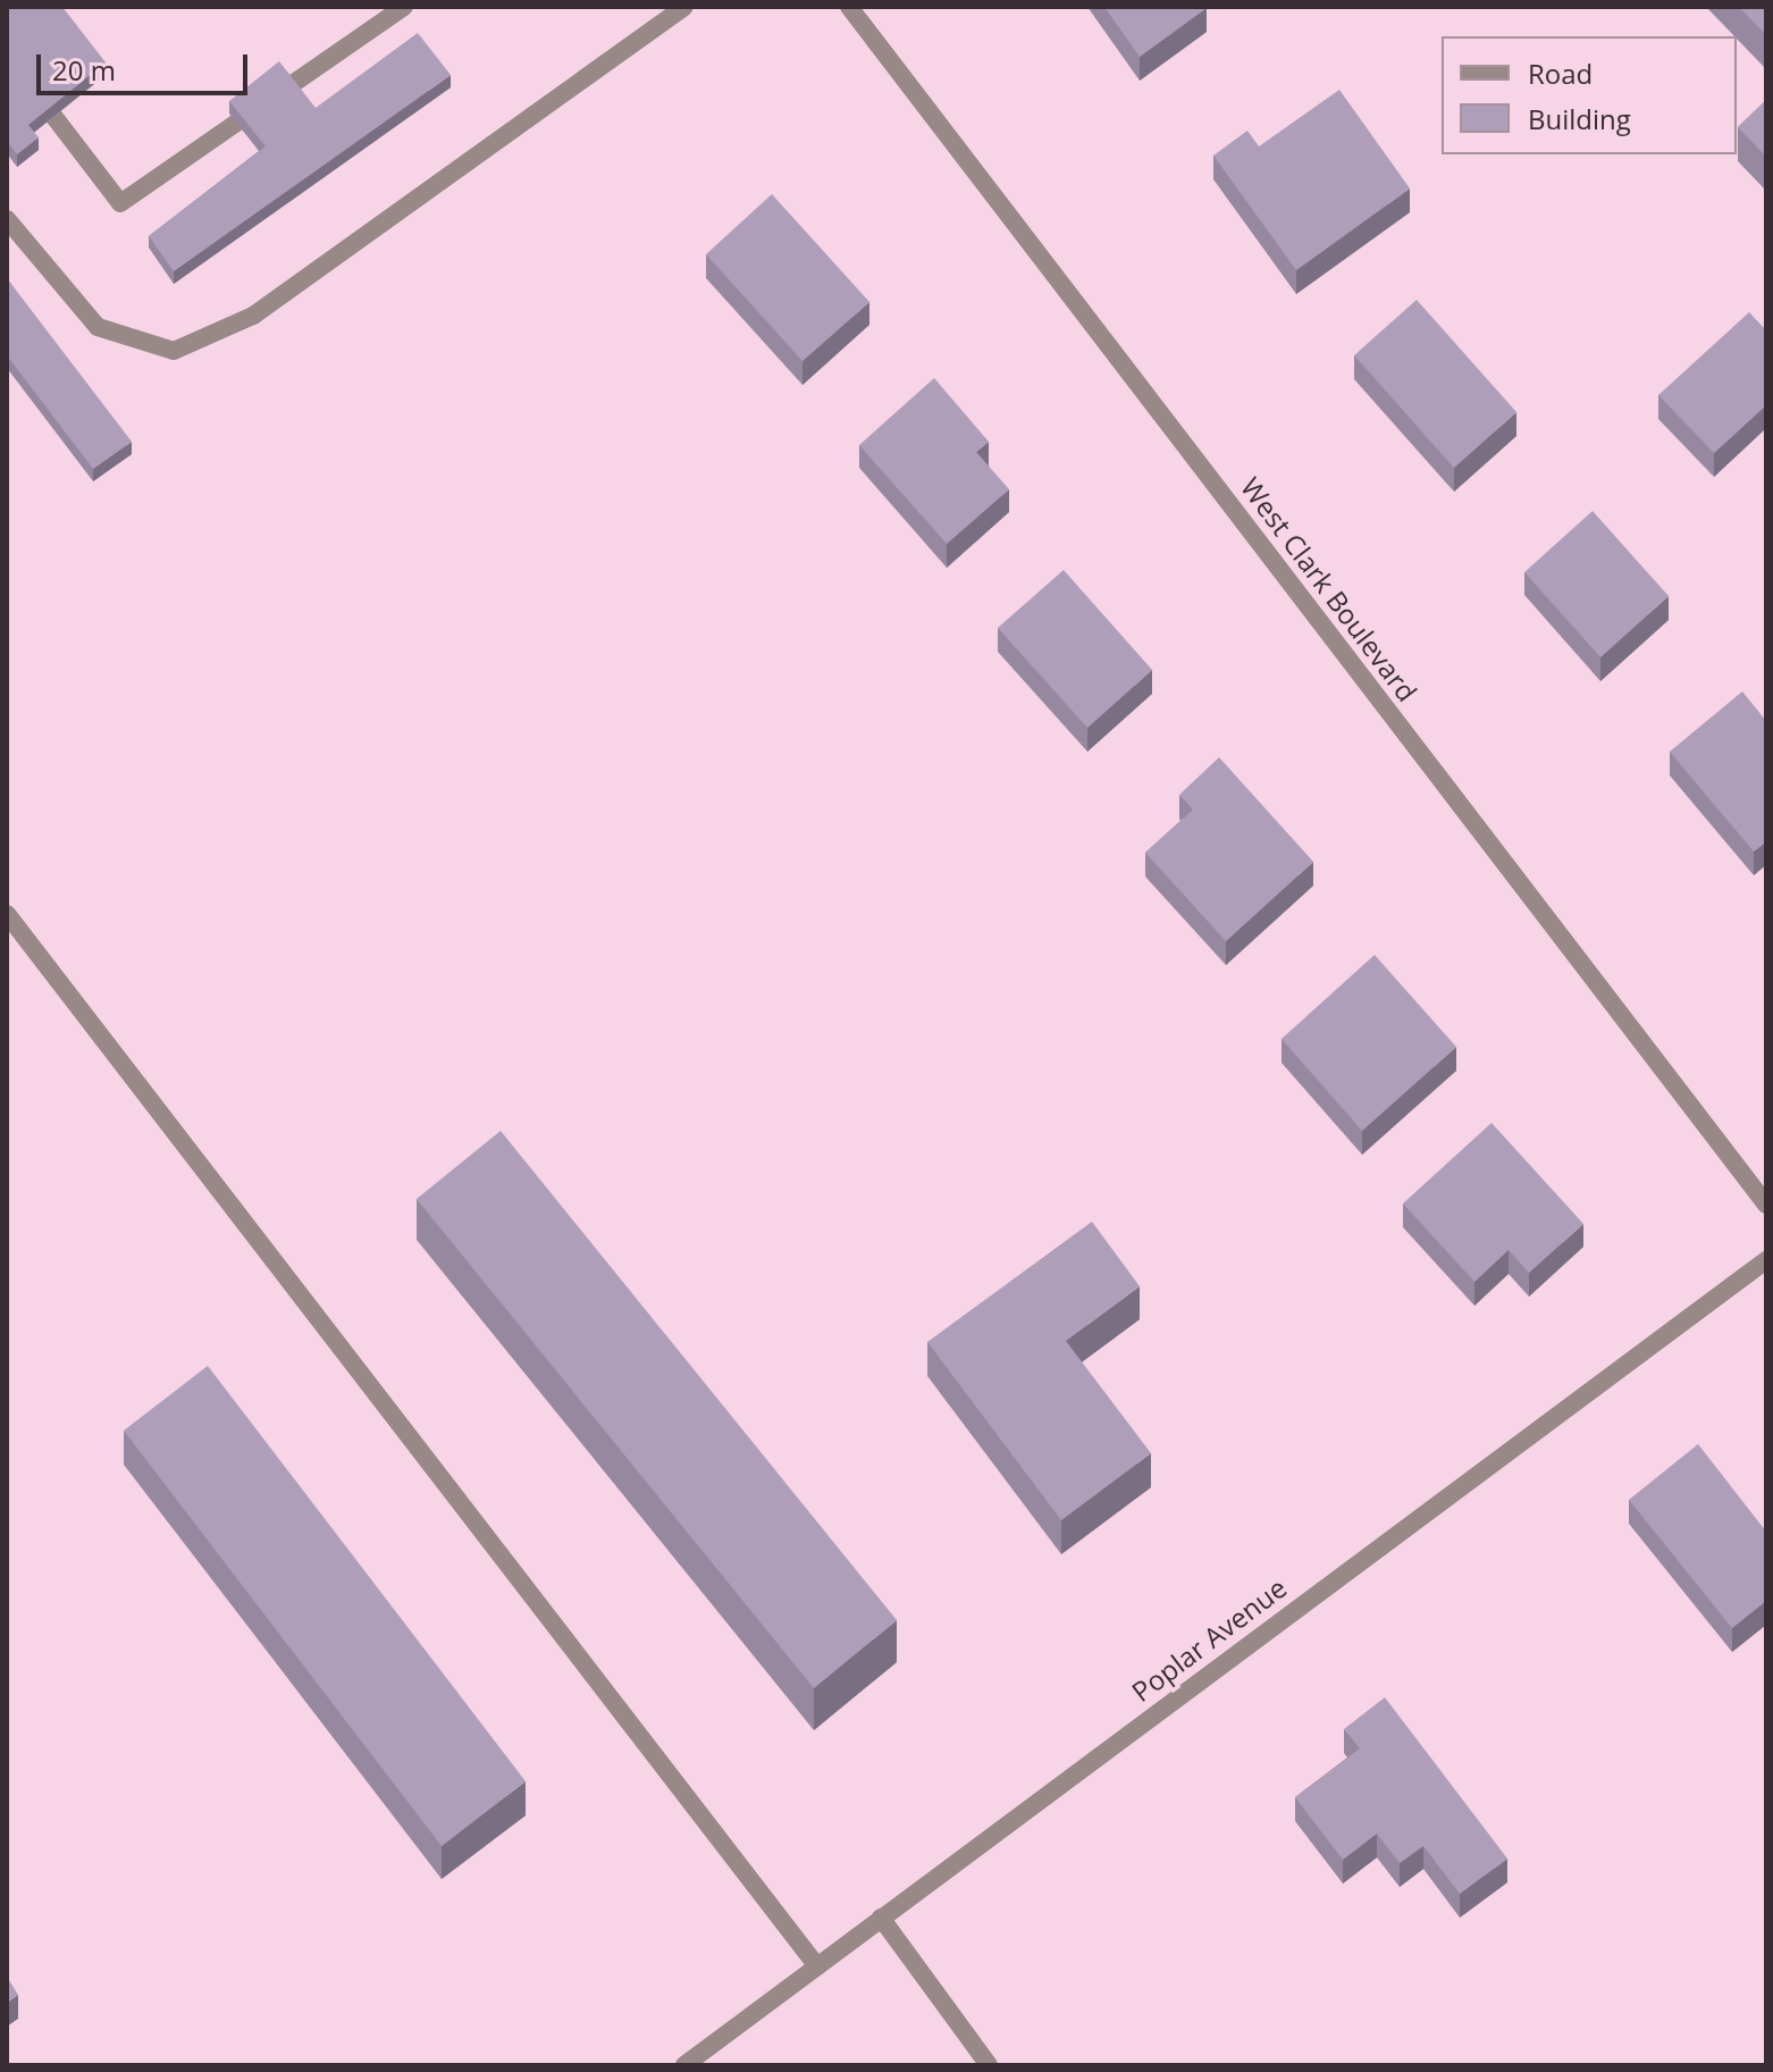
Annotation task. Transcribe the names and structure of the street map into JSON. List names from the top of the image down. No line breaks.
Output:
{"streets":{"street":["West Clark Boulevard","Poplar Avenue"]},"legend":["Road","Building"],"scale_bar":"20 m"}
